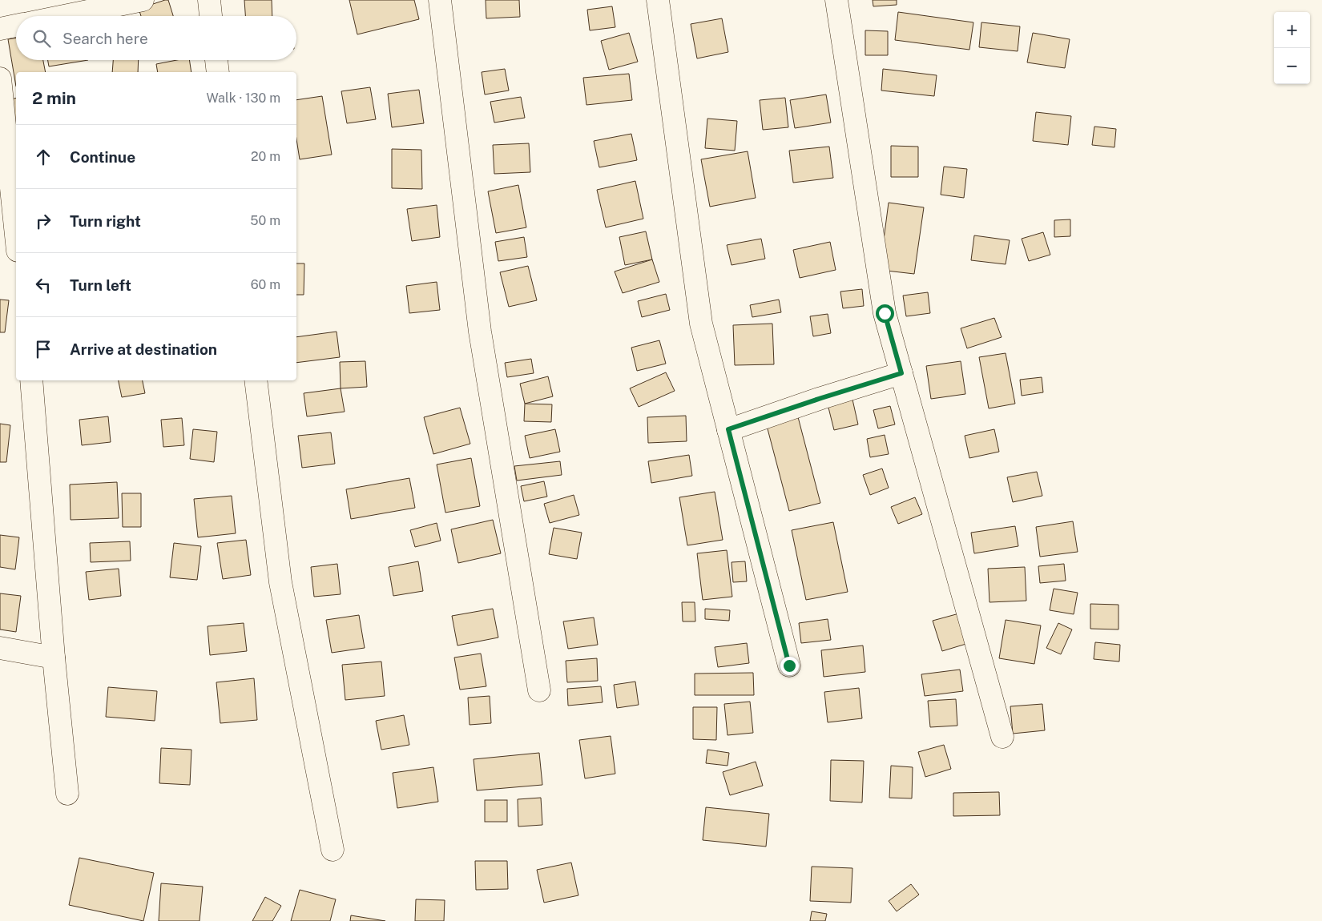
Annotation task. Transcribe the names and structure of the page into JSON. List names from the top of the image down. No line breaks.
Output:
{"page":{"map_buttons":["+","−"],"search":"Search here","heading":["2 min","Walk · 130 m"],"list":[["Continue","20 m"],["Turn right","50 m"],["Turn left","60 m"],"Arrive at destination"]}}
